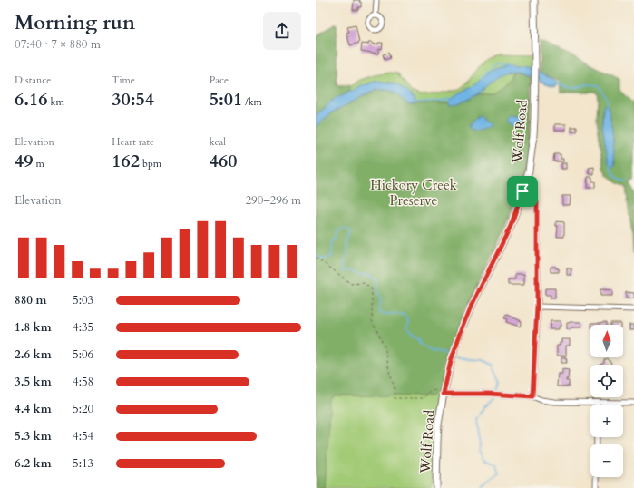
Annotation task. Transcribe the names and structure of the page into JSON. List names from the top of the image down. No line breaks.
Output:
{"streets":{"main road":["Wolf Road"]},"parks":["Hickory Creek Preserve"],"north":"top","page":{"heading":["Morning run","07:40 · 7 × 880 m"],"stats":[["Distance","6.16 km"],["Time","30:54"],["Pace","5:01 /km"],["Elevation","49 m"],["Heart rate","162 bpm"],["kcal","460"]],"chart":["Elevation","290–296 m"],"list":[{"name":"880 m","note":"5:03"},{"name":"1.8 km","note":"4:35"},{"name":"2.6 km","note":"5:06"},{"name":"3.5 km","note":"4:58"},{"name":"4.4 km","note":"5:20"},{"name":"5.3 km","note":"4:54"},{"name":"6.2 km","note":"5:13"}],"map_buttons":["+","−"]}}
